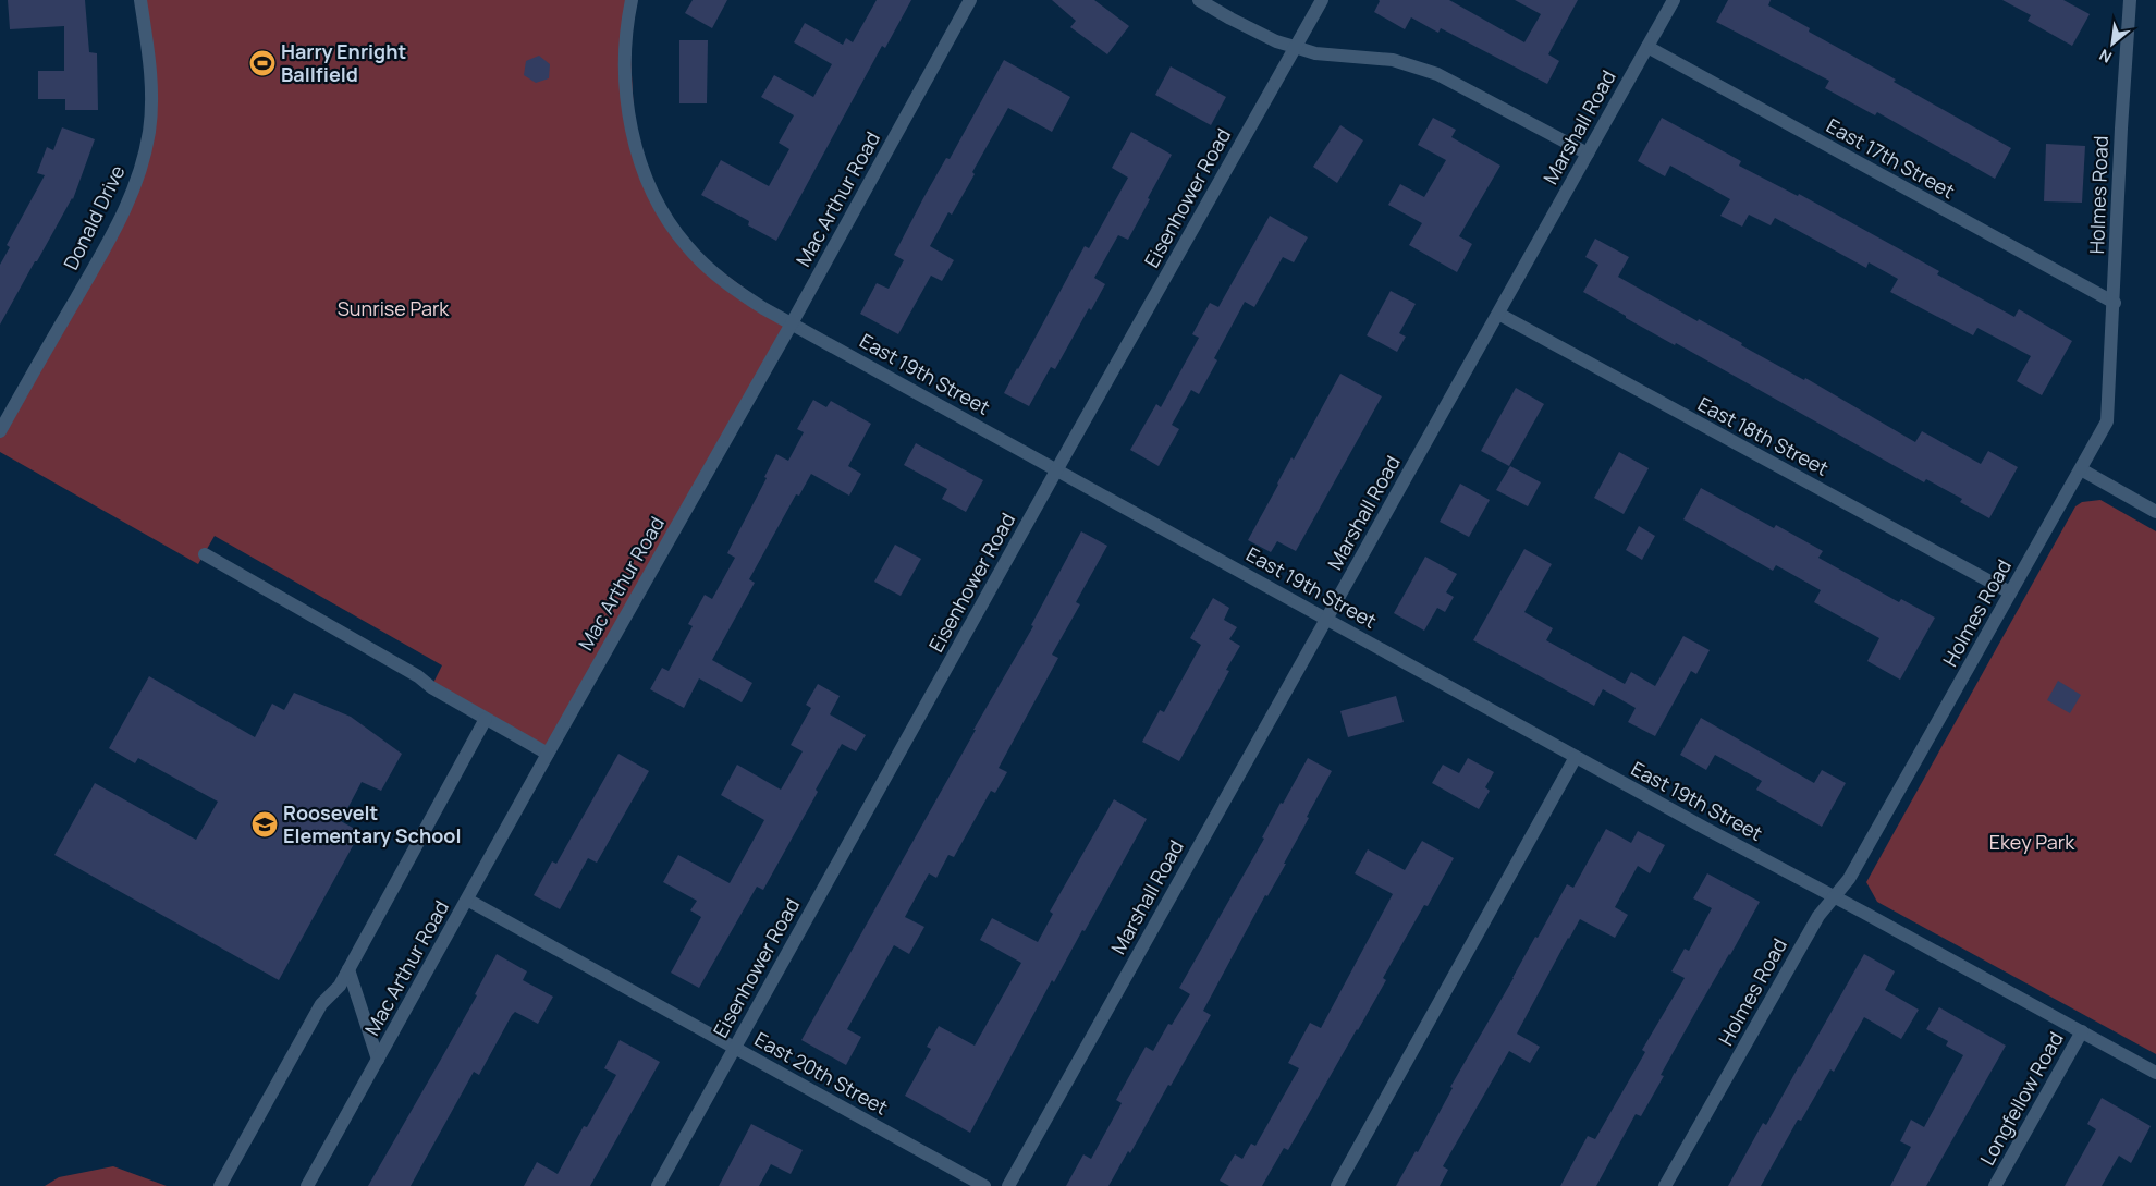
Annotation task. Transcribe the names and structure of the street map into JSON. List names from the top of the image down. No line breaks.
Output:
{"streets":{"street":["Marshall Road","East 17th Street","Holmes Road","Eisenhower Road","Mac Arthur Road","Donald Drive","East 19th Street","East 18th Street","East 20th Street","Longfellow Road"]},"crossings":[["Marshall Road","East 17th Street"],["Marshall Road","East 19th Street"],["Marshall Road","East 18th Street"],["East 17th Street","Holmes Road"],["Holmes Road","East 19th Street"],["Holmes Road","East 18th Street"],["Eisenhower Road","East 19th Street"],["Eisenhower Road","East 20th Street"],["Mac Arthur Road","East 19th Street"],["Mac Arthur Road","East 20th Street"],["East 19th Street","Longfellow Road"]],"parks":["Sunrise Park","Ekey Park"],"places":{"sports":["Harry Enright Ballfield"],"school or university":["Roosevelt Elementary School"]},"north":"bottom left"}
